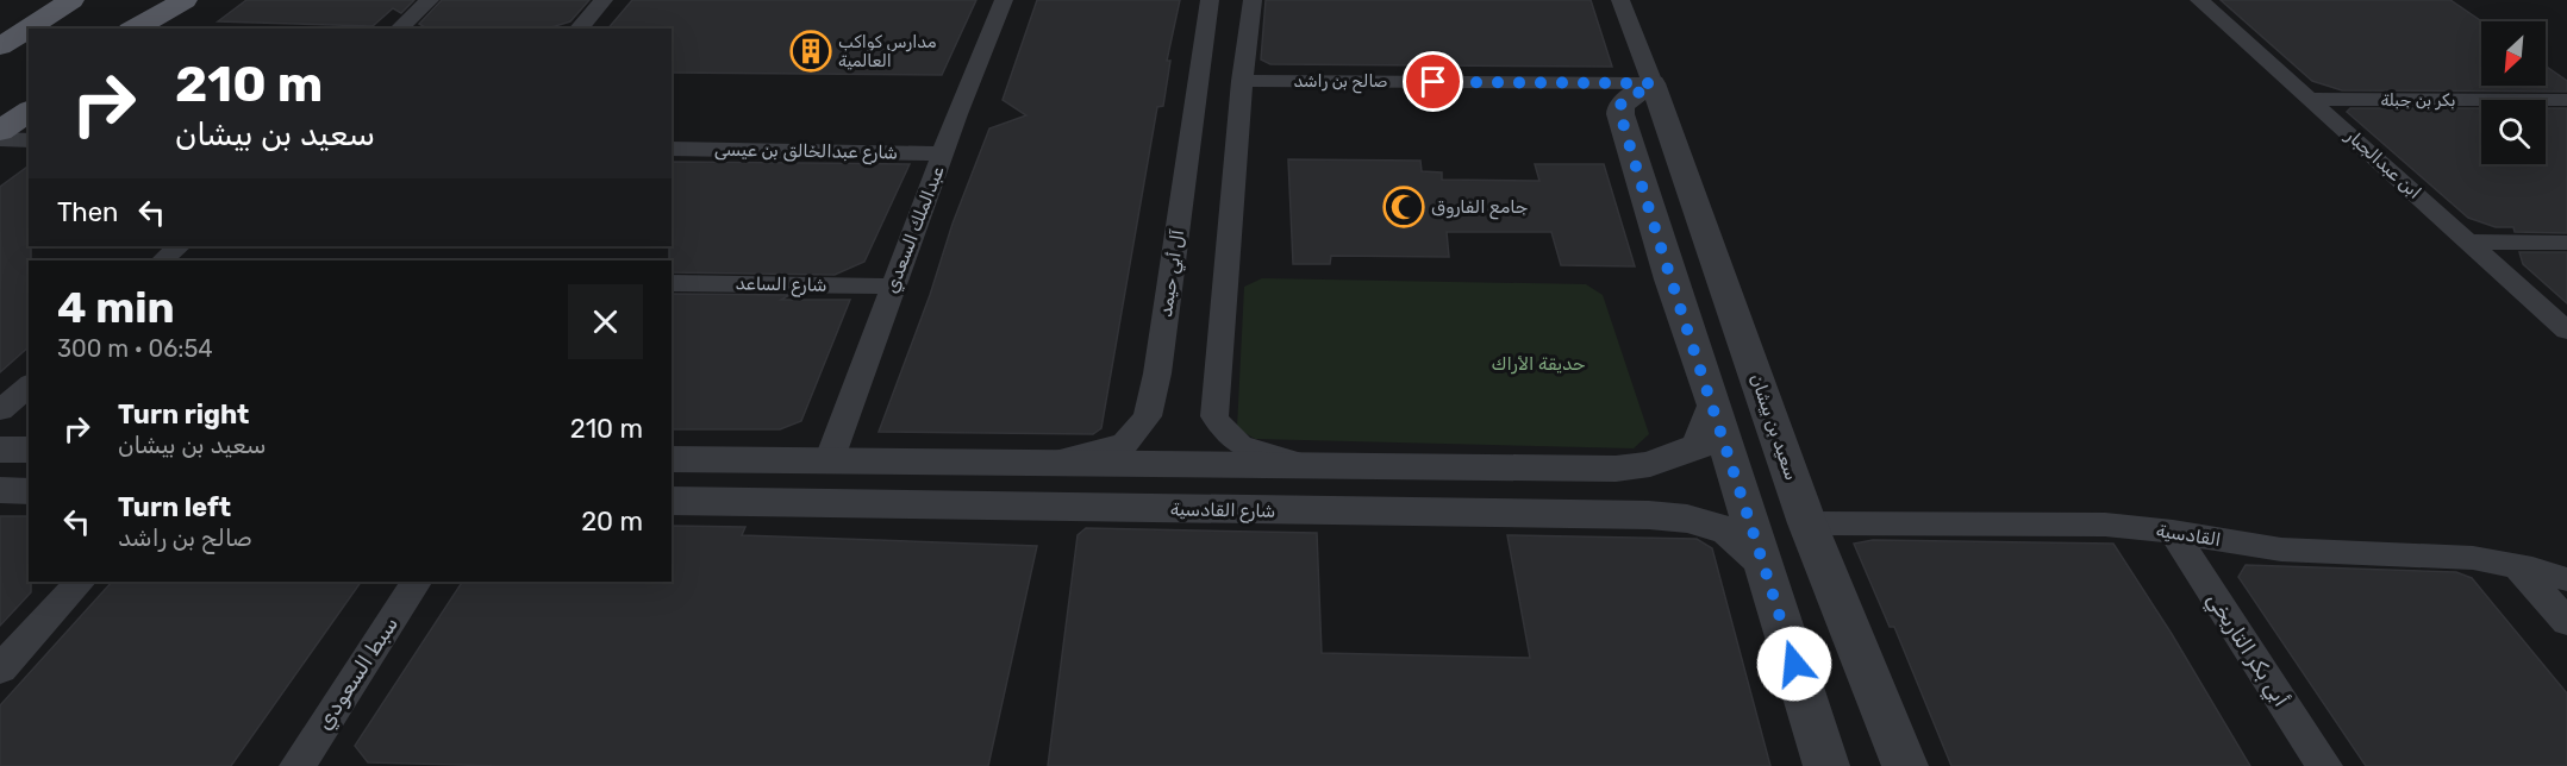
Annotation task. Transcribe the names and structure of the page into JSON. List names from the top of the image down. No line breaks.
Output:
{"streets":{"street":["صالح بن راشد","بكر بن جبلة","شارع عبدالخالق بن عيسى","ابن عبدالجبار","عبدالملك السعدي","آل أبي حيمد","شارع الساعد","سعيد بن بيشان","شارع القادسية","القادسية","أبي بكر التاريخي","سبط السعودي"]},"crossings":[["صالح بن راشد","سعيد بن بيشان"],["بكر بن جبلة","ابن عبدالجبار"],["شارع عبدالخالق بن عيسى","عبدالملك السعدي"],["عبدالملك السعدي","شارع الساعد"],["سعيد بن بيشان","القادسية"],["القادسية","أبي بكر التاريخي"]],"parks":["حديقة الأراك"],"places":{"building":["مدارس كواكب العالمية"],"mosque":["جامع الفاروق"]},"north":"bottom left","page":{"turn":["210 m","سعيد بن بيشان"],"then":"Then","heading":["4 min","300 m · 06:54"],"list":[{"name":"Turn right","note":"سعيد بن بيشان","value":"210 m"},{"name":"Turn left","note":"صالح بن راشد","value":"20 m"}]}}
